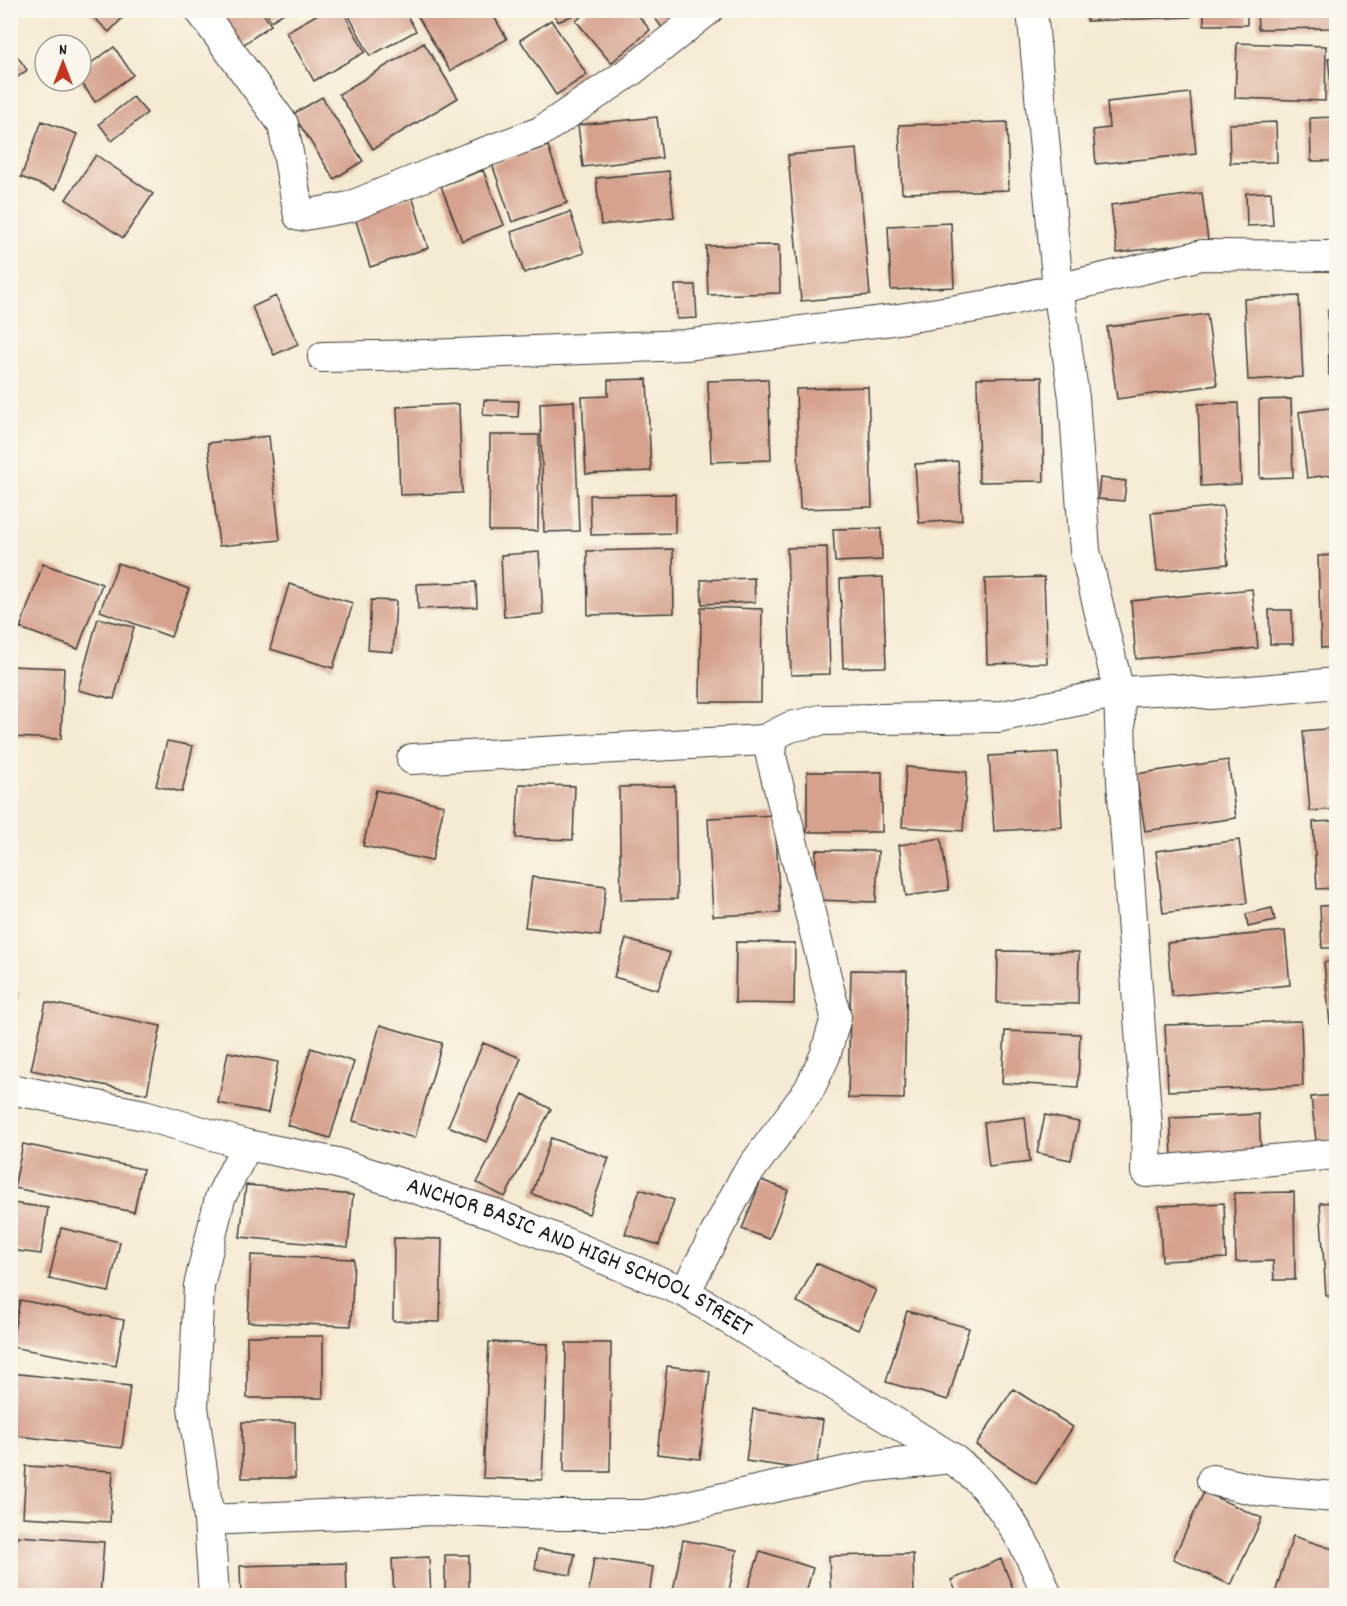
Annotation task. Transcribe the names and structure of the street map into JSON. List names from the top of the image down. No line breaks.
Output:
{"streets":{"street":["ANCHOR BASIC AND HIGH SCHOOL STREET"]},"north":"top"}
